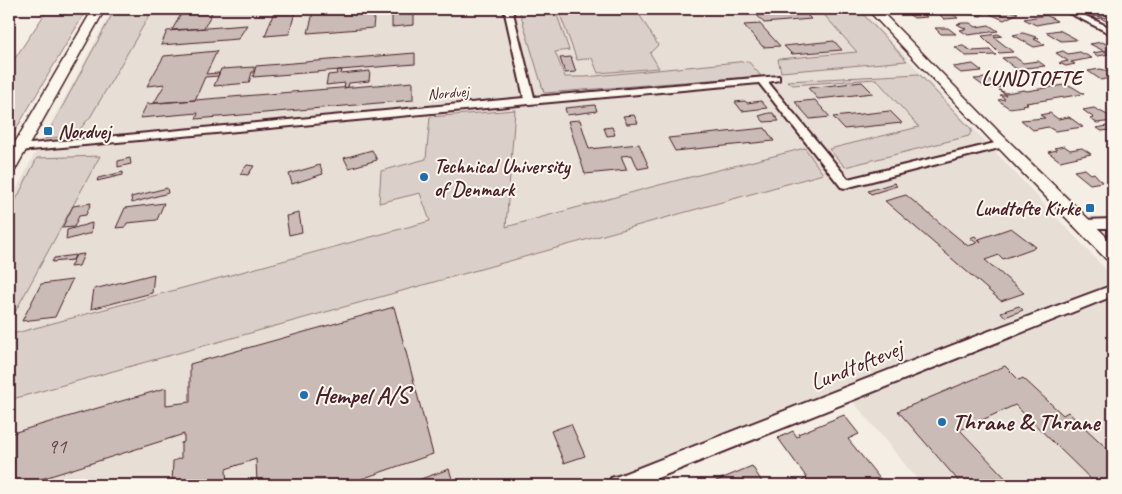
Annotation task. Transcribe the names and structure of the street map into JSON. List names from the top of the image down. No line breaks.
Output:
{"streets":{"street":["Nordvej","Lundtoftevej"]},"districts":["LUNDTOFTE"],"places":{"transit":["Nordvej","Lundtofte Kirke"],"other":["Technical University of Denmark","Hempel A/S","Thrane & Thrane"]},"house_numbers":["91"]}
